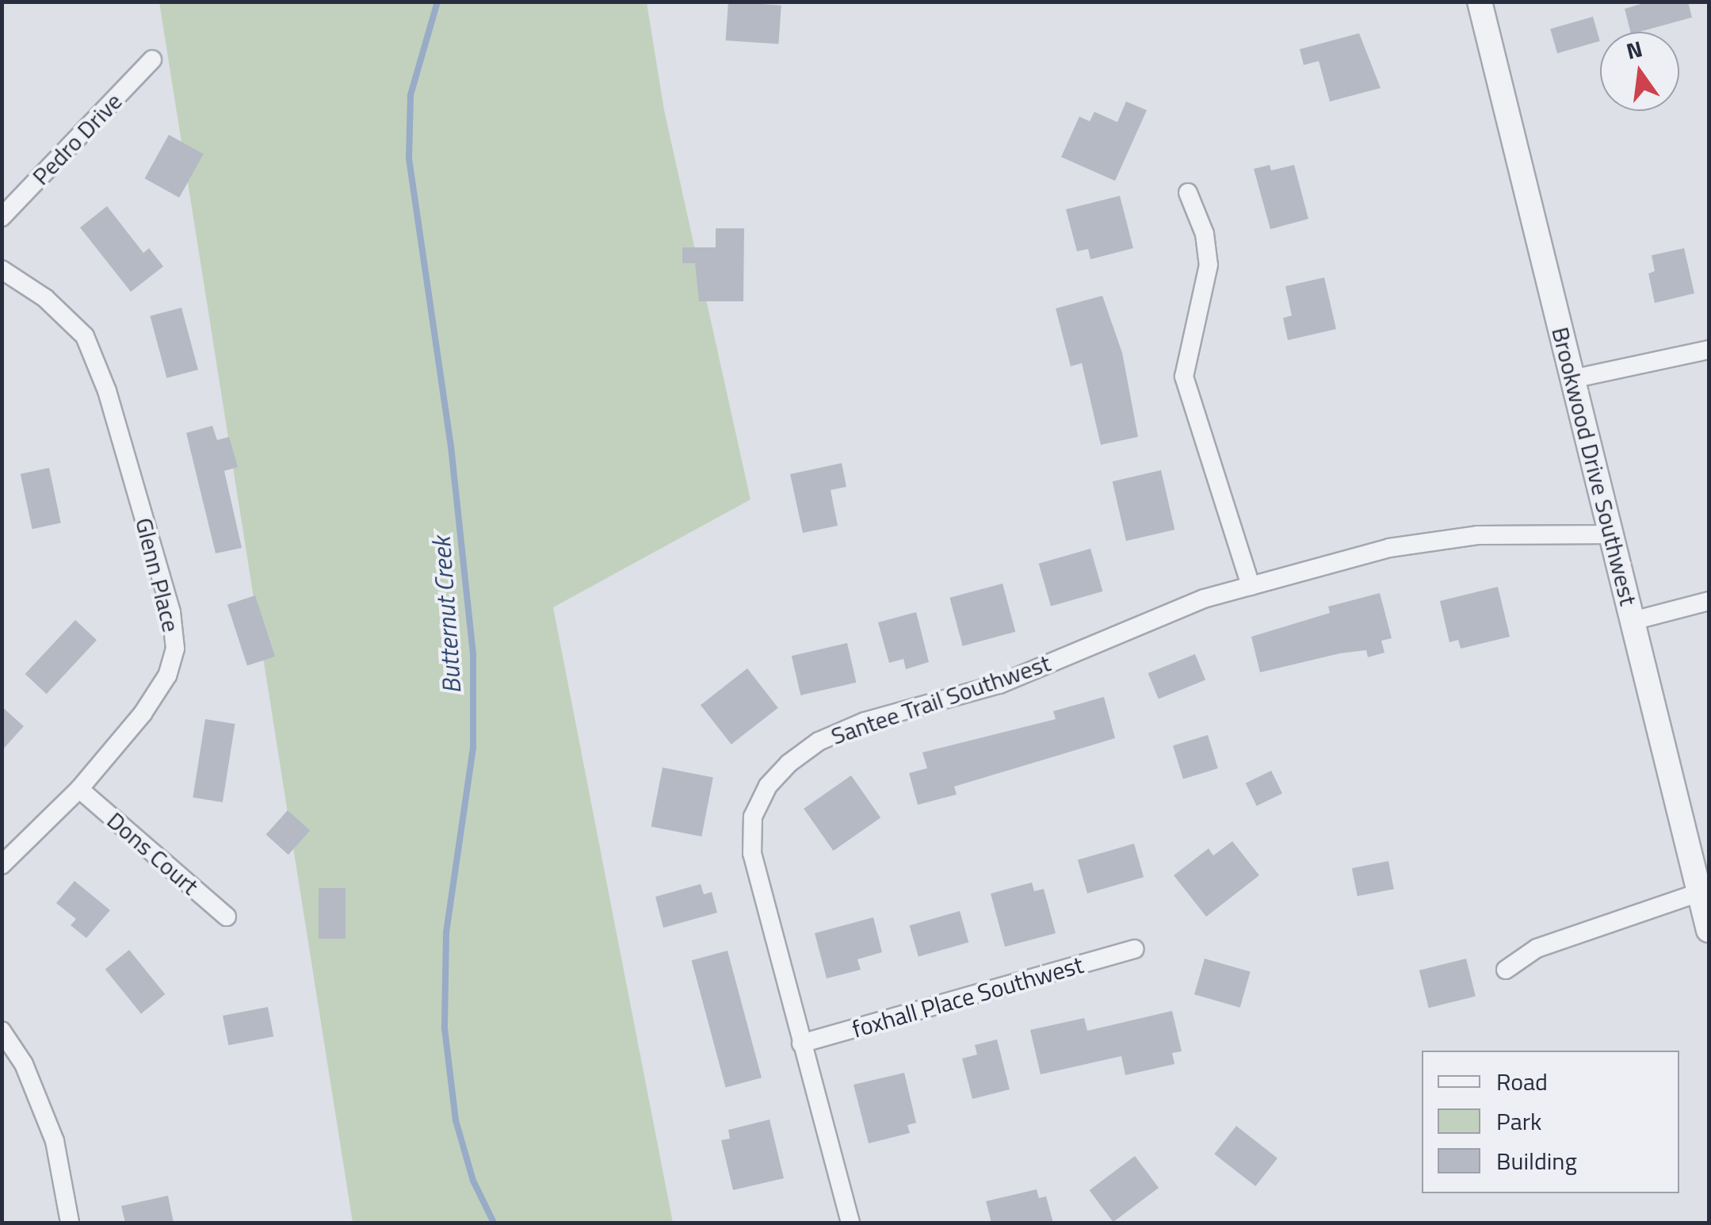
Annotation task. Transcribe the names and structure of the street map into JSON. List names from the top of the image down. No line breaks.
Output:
{"streets":{"street":["Pedro Drive","Brookwood Drive Southwest","Glenn Place","Santee Trail Southwest","Dons Court","foxhall Place Southwest"]},"crossings":[["Brookwood Drive Southwest","Santee Trail Southwest"],["Glenn Place","Dons Court"],["Santee Trail Southwest","foxhall Place Southwest"]],"water":["Butternut Creek"],"legend":["Road","Park","Building"],"north":"top"}
